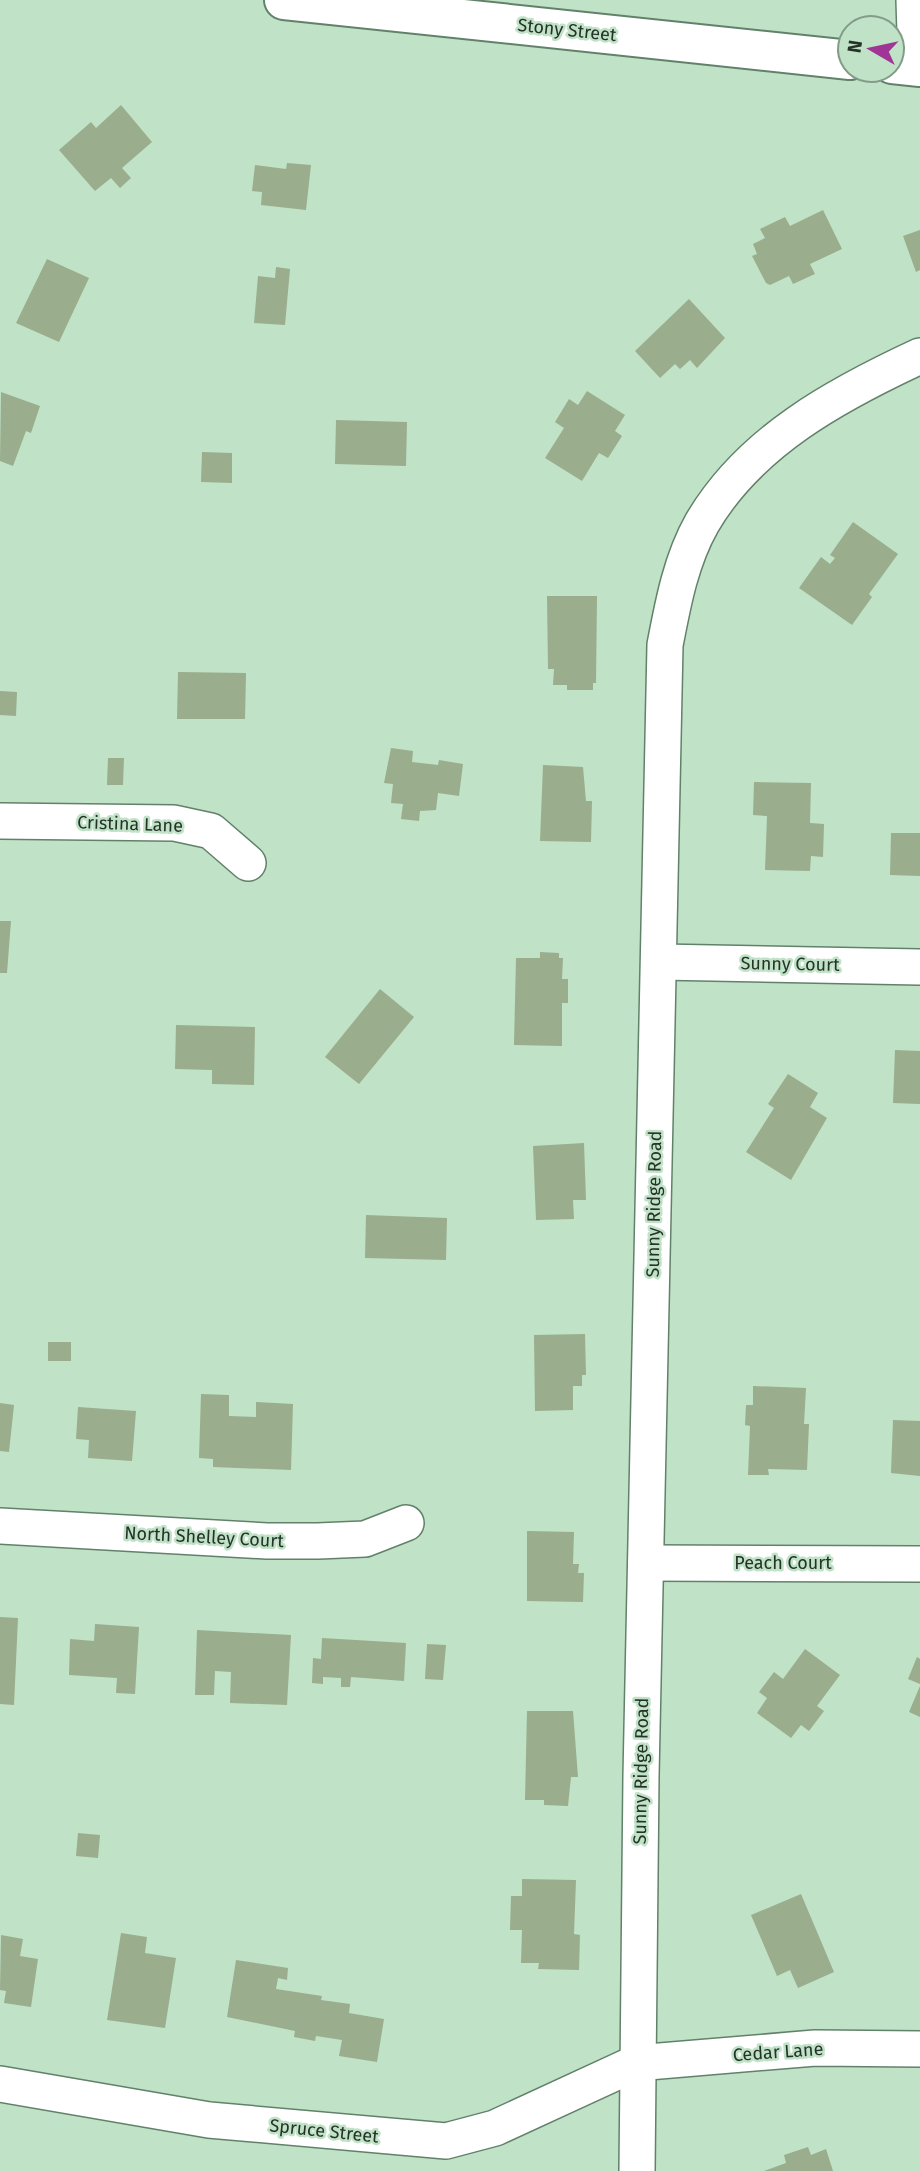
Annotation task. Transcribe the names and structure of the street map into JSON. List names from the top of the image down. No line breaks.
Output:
{"streets":{"street":["Stony Street","Cristina Lane","Sunny Court","Sunny Ridge Road","North Shelley Court","Peach Court","Cedar Lane","Spruce Street"]},"crossings":[["Sunny Court","Sunny Ridge Road"],["Sunny Ridge Road","Peach Court"],["Sunny Ridge Road","Cedar Lane"],["Sunny Ridge Road","Spruce Street"],["Cedar Lane","Spruce Street"]],"north":"left"}
